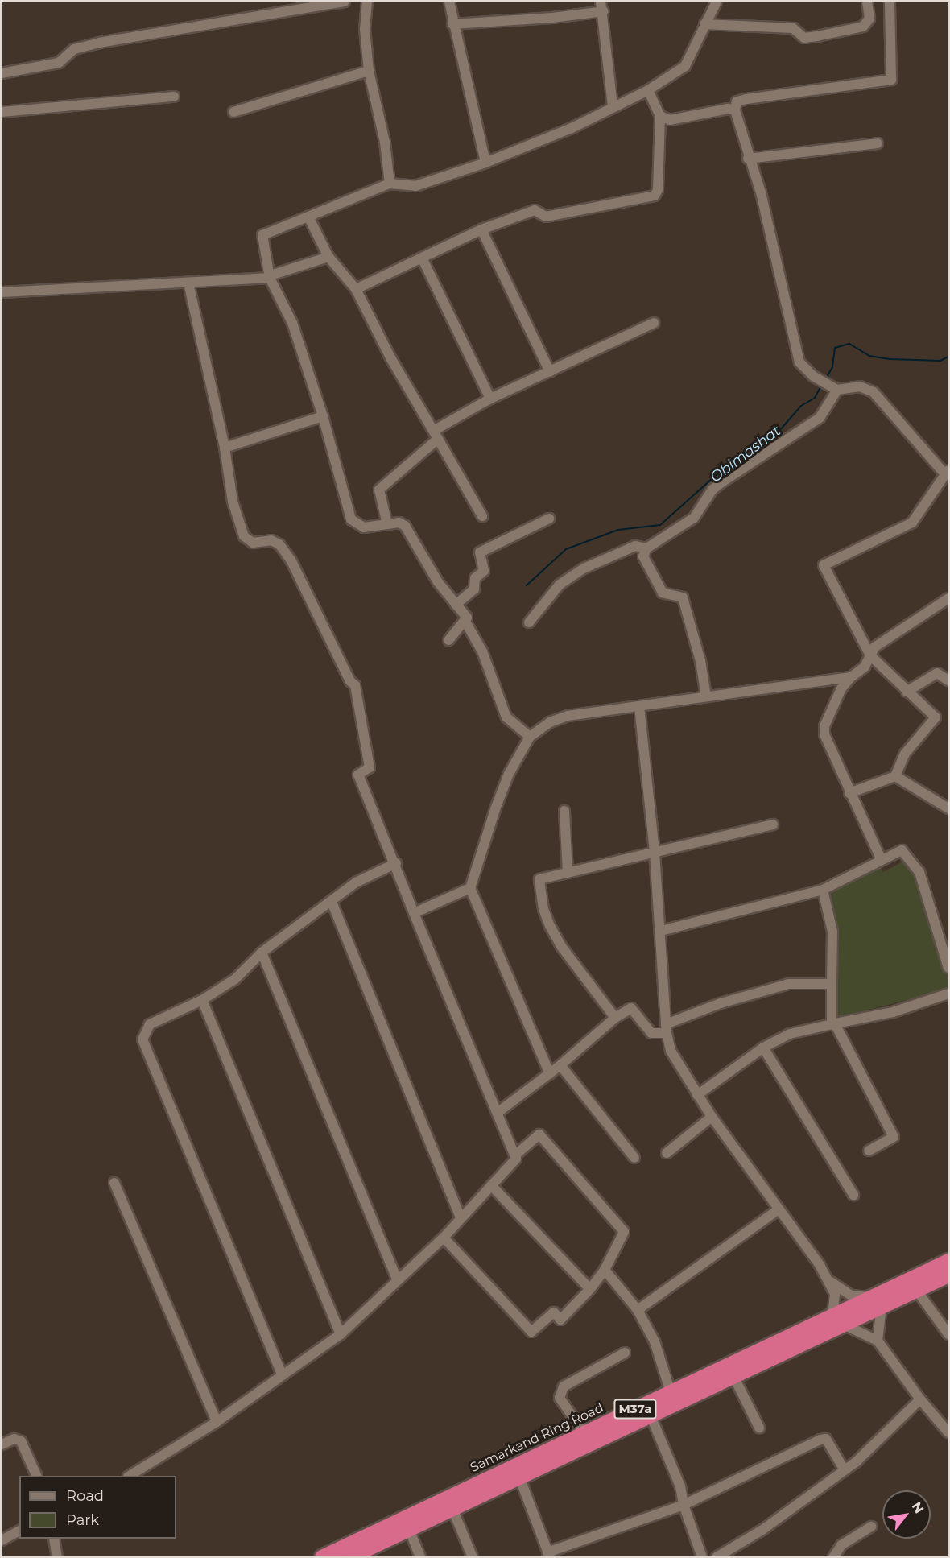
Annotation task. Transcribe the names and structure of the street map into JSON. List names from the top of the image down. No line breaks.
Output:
{"streets":{"highway":["M37a","Samarkand Ring Road"]},"water":["Obimashat"],"legend":["Road","Park"],"north":"top right"}
